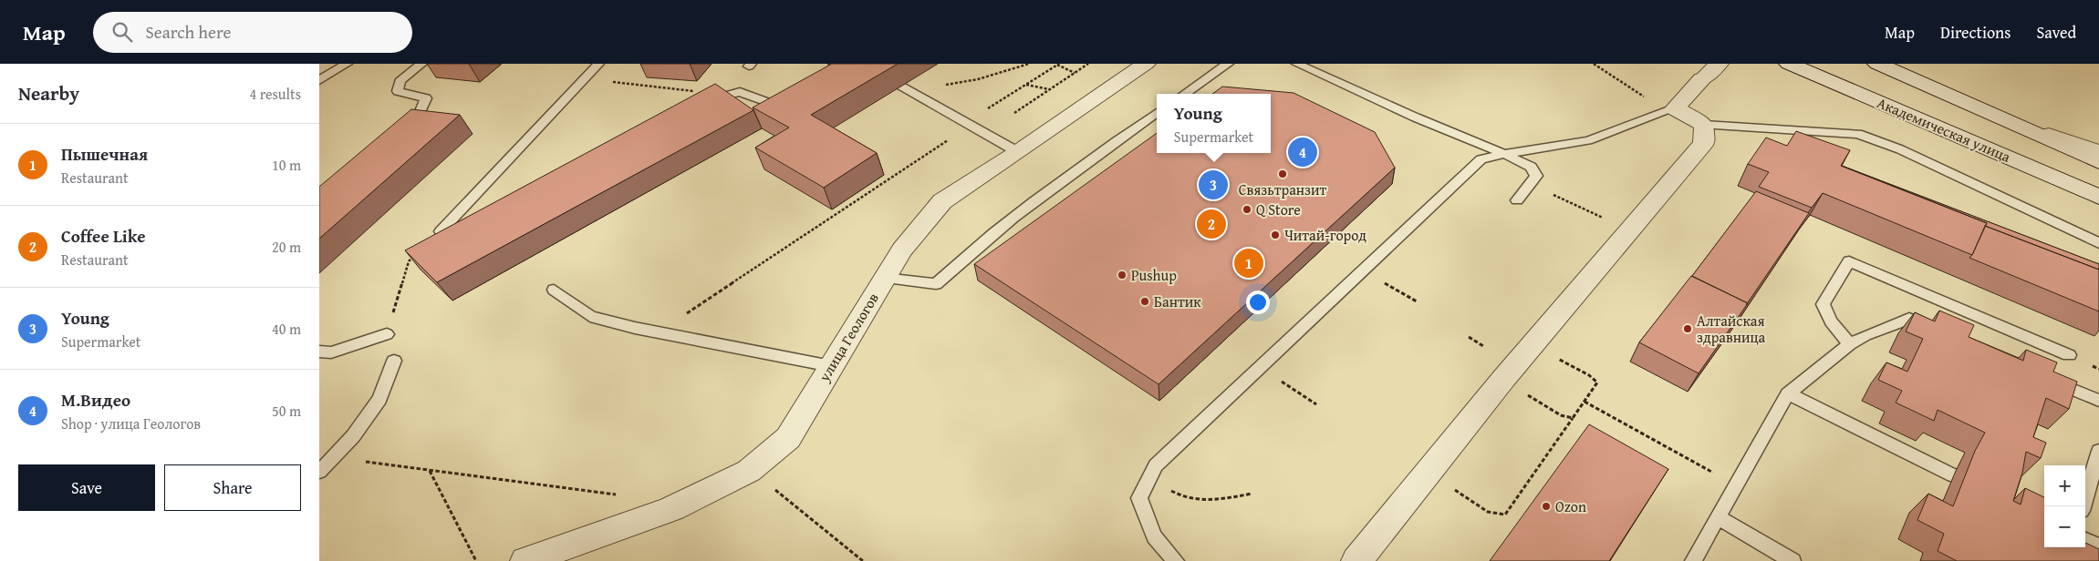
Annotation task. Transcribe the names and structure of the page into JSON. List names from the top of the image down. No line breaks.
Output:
{"streets":{"street":["Академическая улица","улица Геологов"]},"places":["Связьтранзит","Q Store","Читай-город","Pushup","Бантик","Алтайская здравница","Ozon"],"page":{"header":"Map","search":"Search here","nav":["Map","Directions","Saved"],"heading":["Nearby","4 results"],"popup":["Young","Supermarket"],"list":[{"mark":"1","name":"Пышечная","note":"Restaurant","value":"10 m"},{"mark":"2","name":"Coffee Like","note":"Restaurant","value":"20 m"},{"mark":"3","name":"Young","note":"Supermarket","value":"40 m"},{"mark":"4","name":"М.Видео","note":"Shop · улица Геологов","value":"50 m"}],"pins":["4","3","2","1"],"buttons":["Save","Share"],"map_buttons":["+","−"]}}
